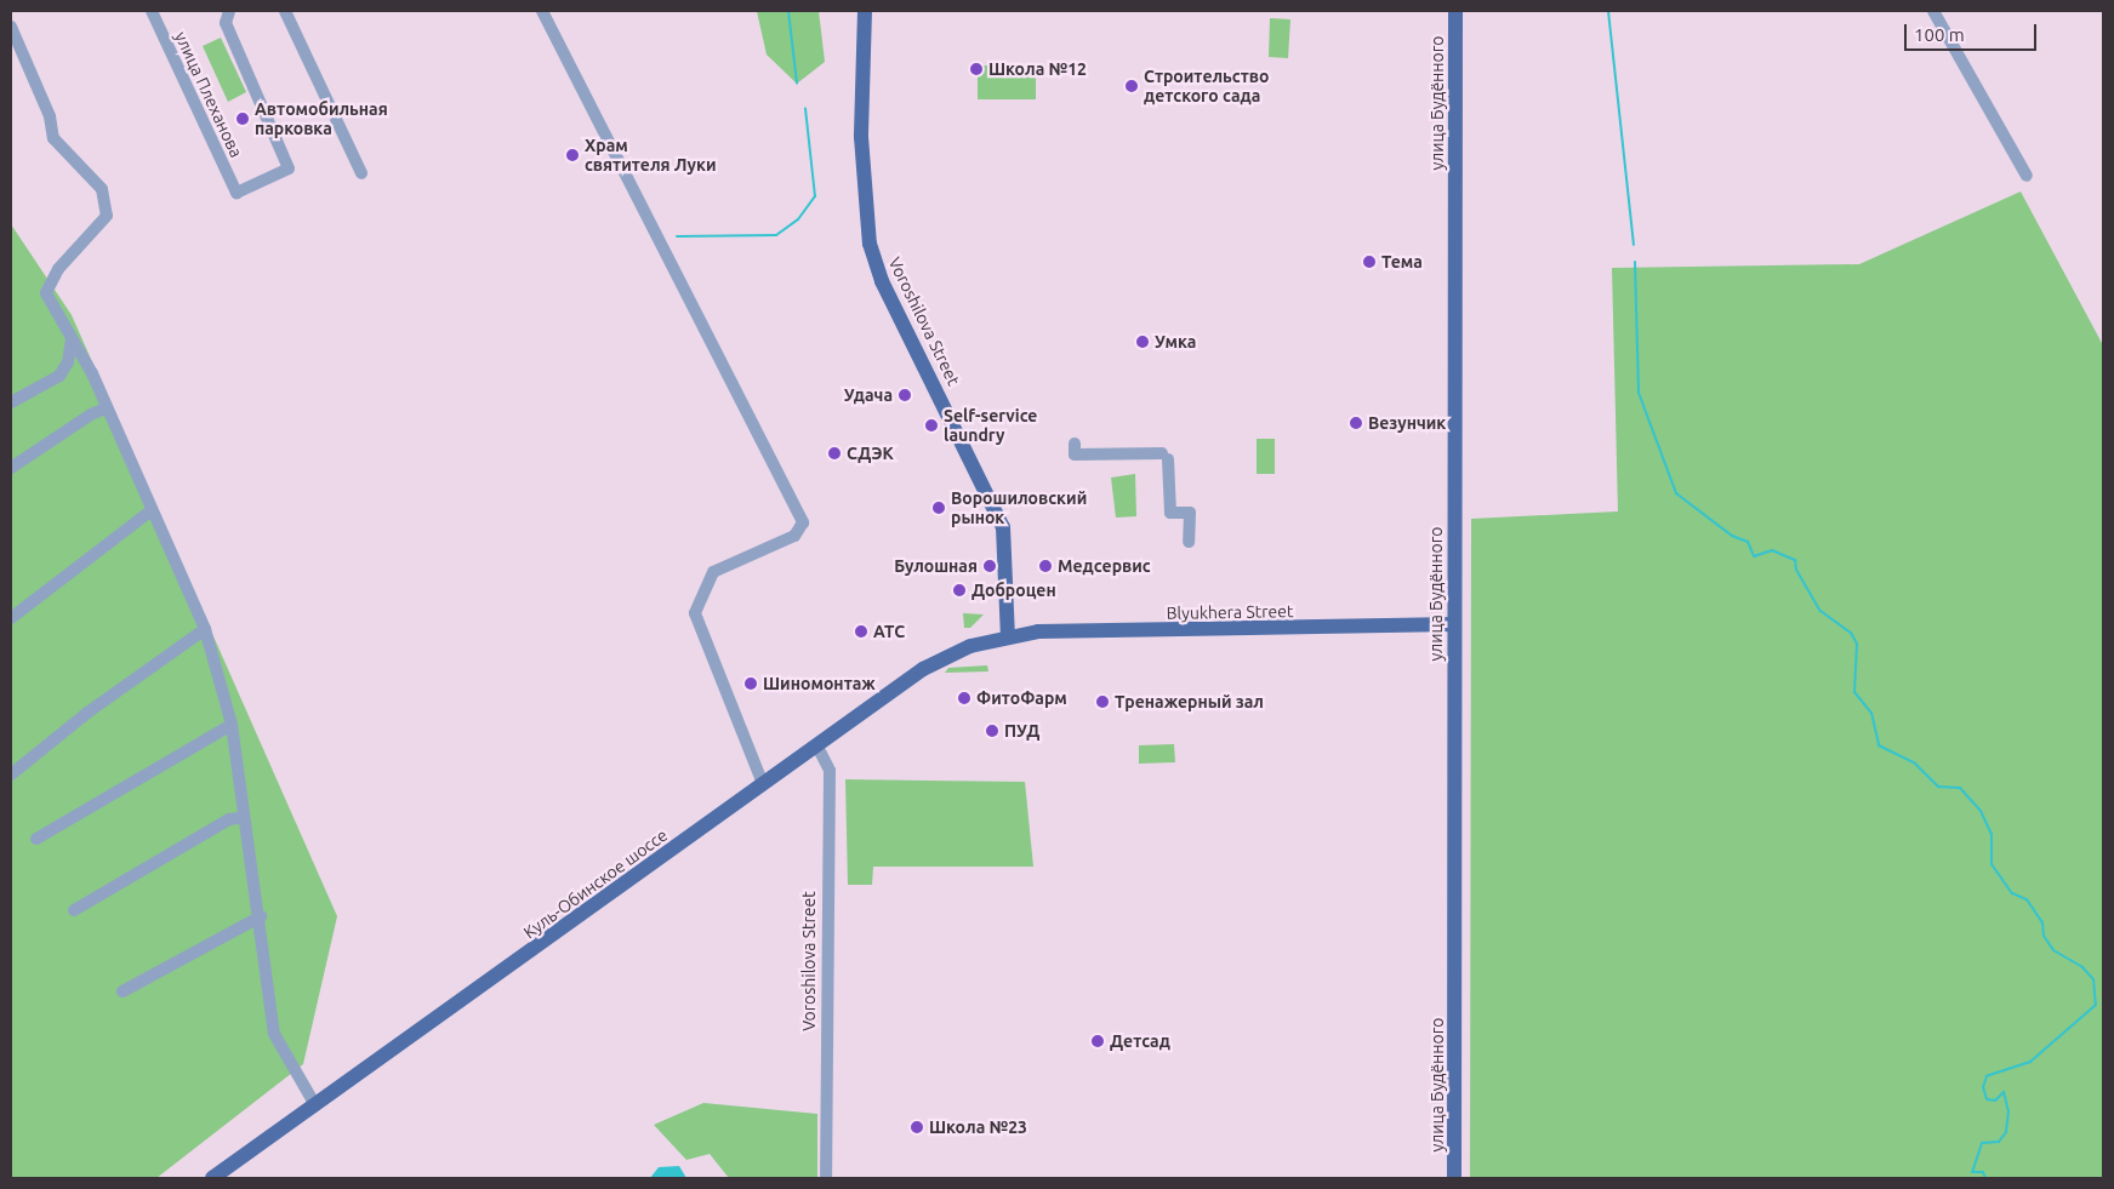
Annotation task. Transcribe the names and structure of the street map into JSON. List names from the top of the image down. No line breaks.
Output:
{"streets":{"main road":["улица Будённого","Voroshilova Street","Blyukhera Street","Куль-Обинское шоссе"],"street":["улица Плеханова"]},"crossings":[["улица Будённого","Blyukhera Street"],["Voroshilova Street","Blyukhera Street"],["Voroshilova Street","Куль-Обинское шоссе"],["Blyukhera Street","Куль-Обинское шоссе"]],"places":["Школа №12","Строительство детского сада","Автомобильная парковка","Храм святителя Луки","Тема","Умка","Удача","Везунчик","Self-service laundry","СДЭК","Ворошиловский рынок","Булошная","Медсервис","Доброцен","АТС","Шиномонтаж","ФитоФарм","Тренажерный зал","ПУД","Детсад","Школа №23"],"scale_bar":"100 m"}
